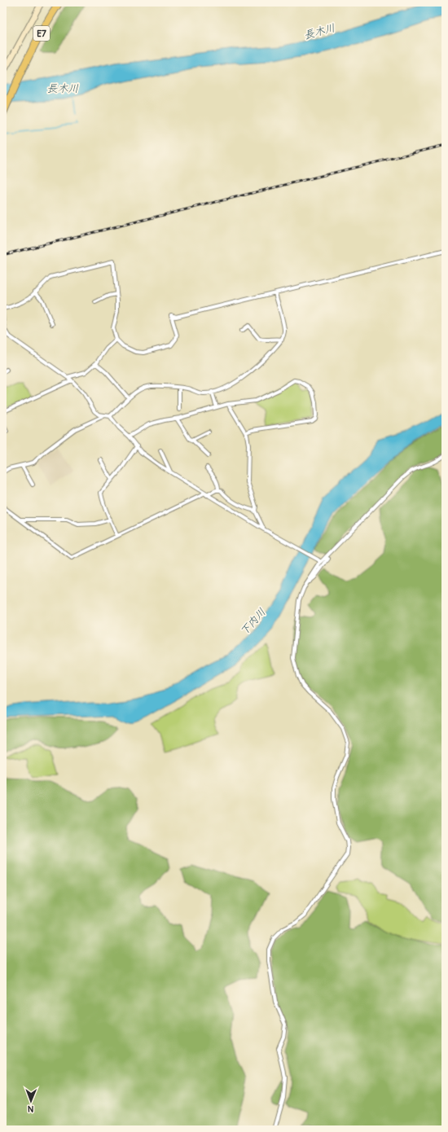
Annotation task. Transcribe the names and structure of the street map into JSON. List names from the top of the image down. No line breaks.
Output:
{"streets":{"highway":["E7"]},"water":["長木川","下内川"],"north":"bottom"}
